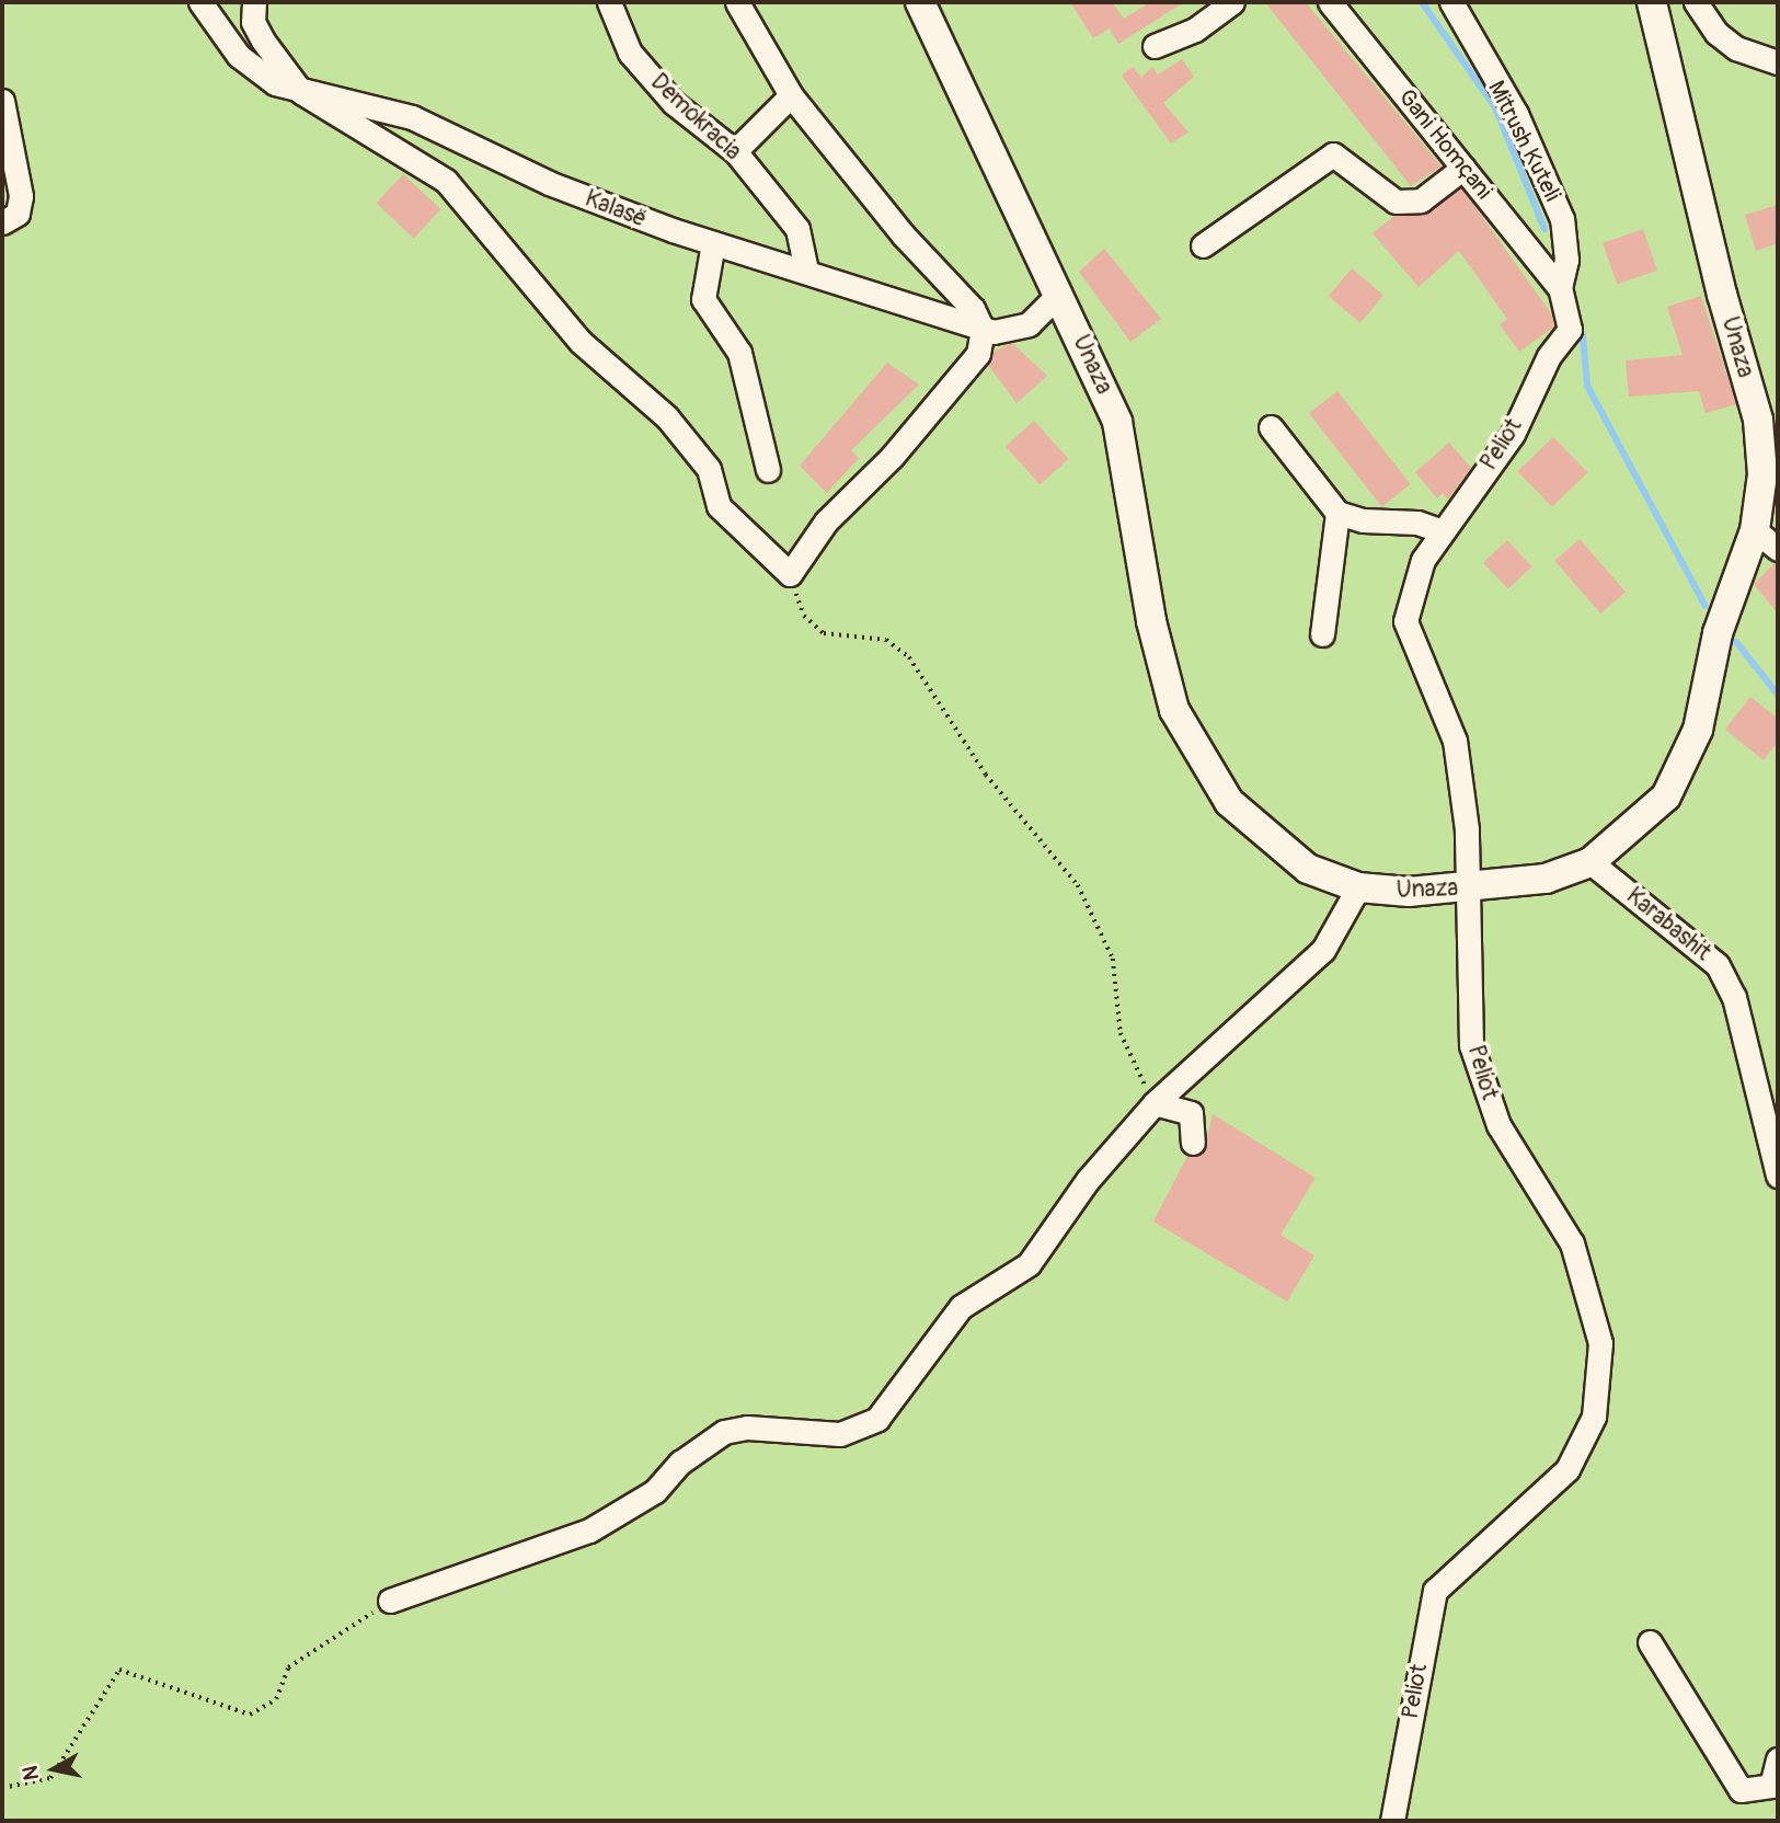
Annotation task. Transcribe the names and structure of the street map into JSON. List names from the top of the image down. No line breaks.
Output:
{"streets":{"main road":["Unaza"],"street":["Demokracia","Mitrush Kuteli","Gani Homçani","Kalasë","Peliot","Karabashit"]},"crossings":[["Demokracia","Kalasë"],["Mitrush Kuteli","Gani Homçani"],["Mitrush Kuteli","Peliot"],["Gani Homçani","Peliot"],["Kalasë","Unaza"],["Unaza","Peliot"],["Unaza","Karabashit"]],"north":"left"}
